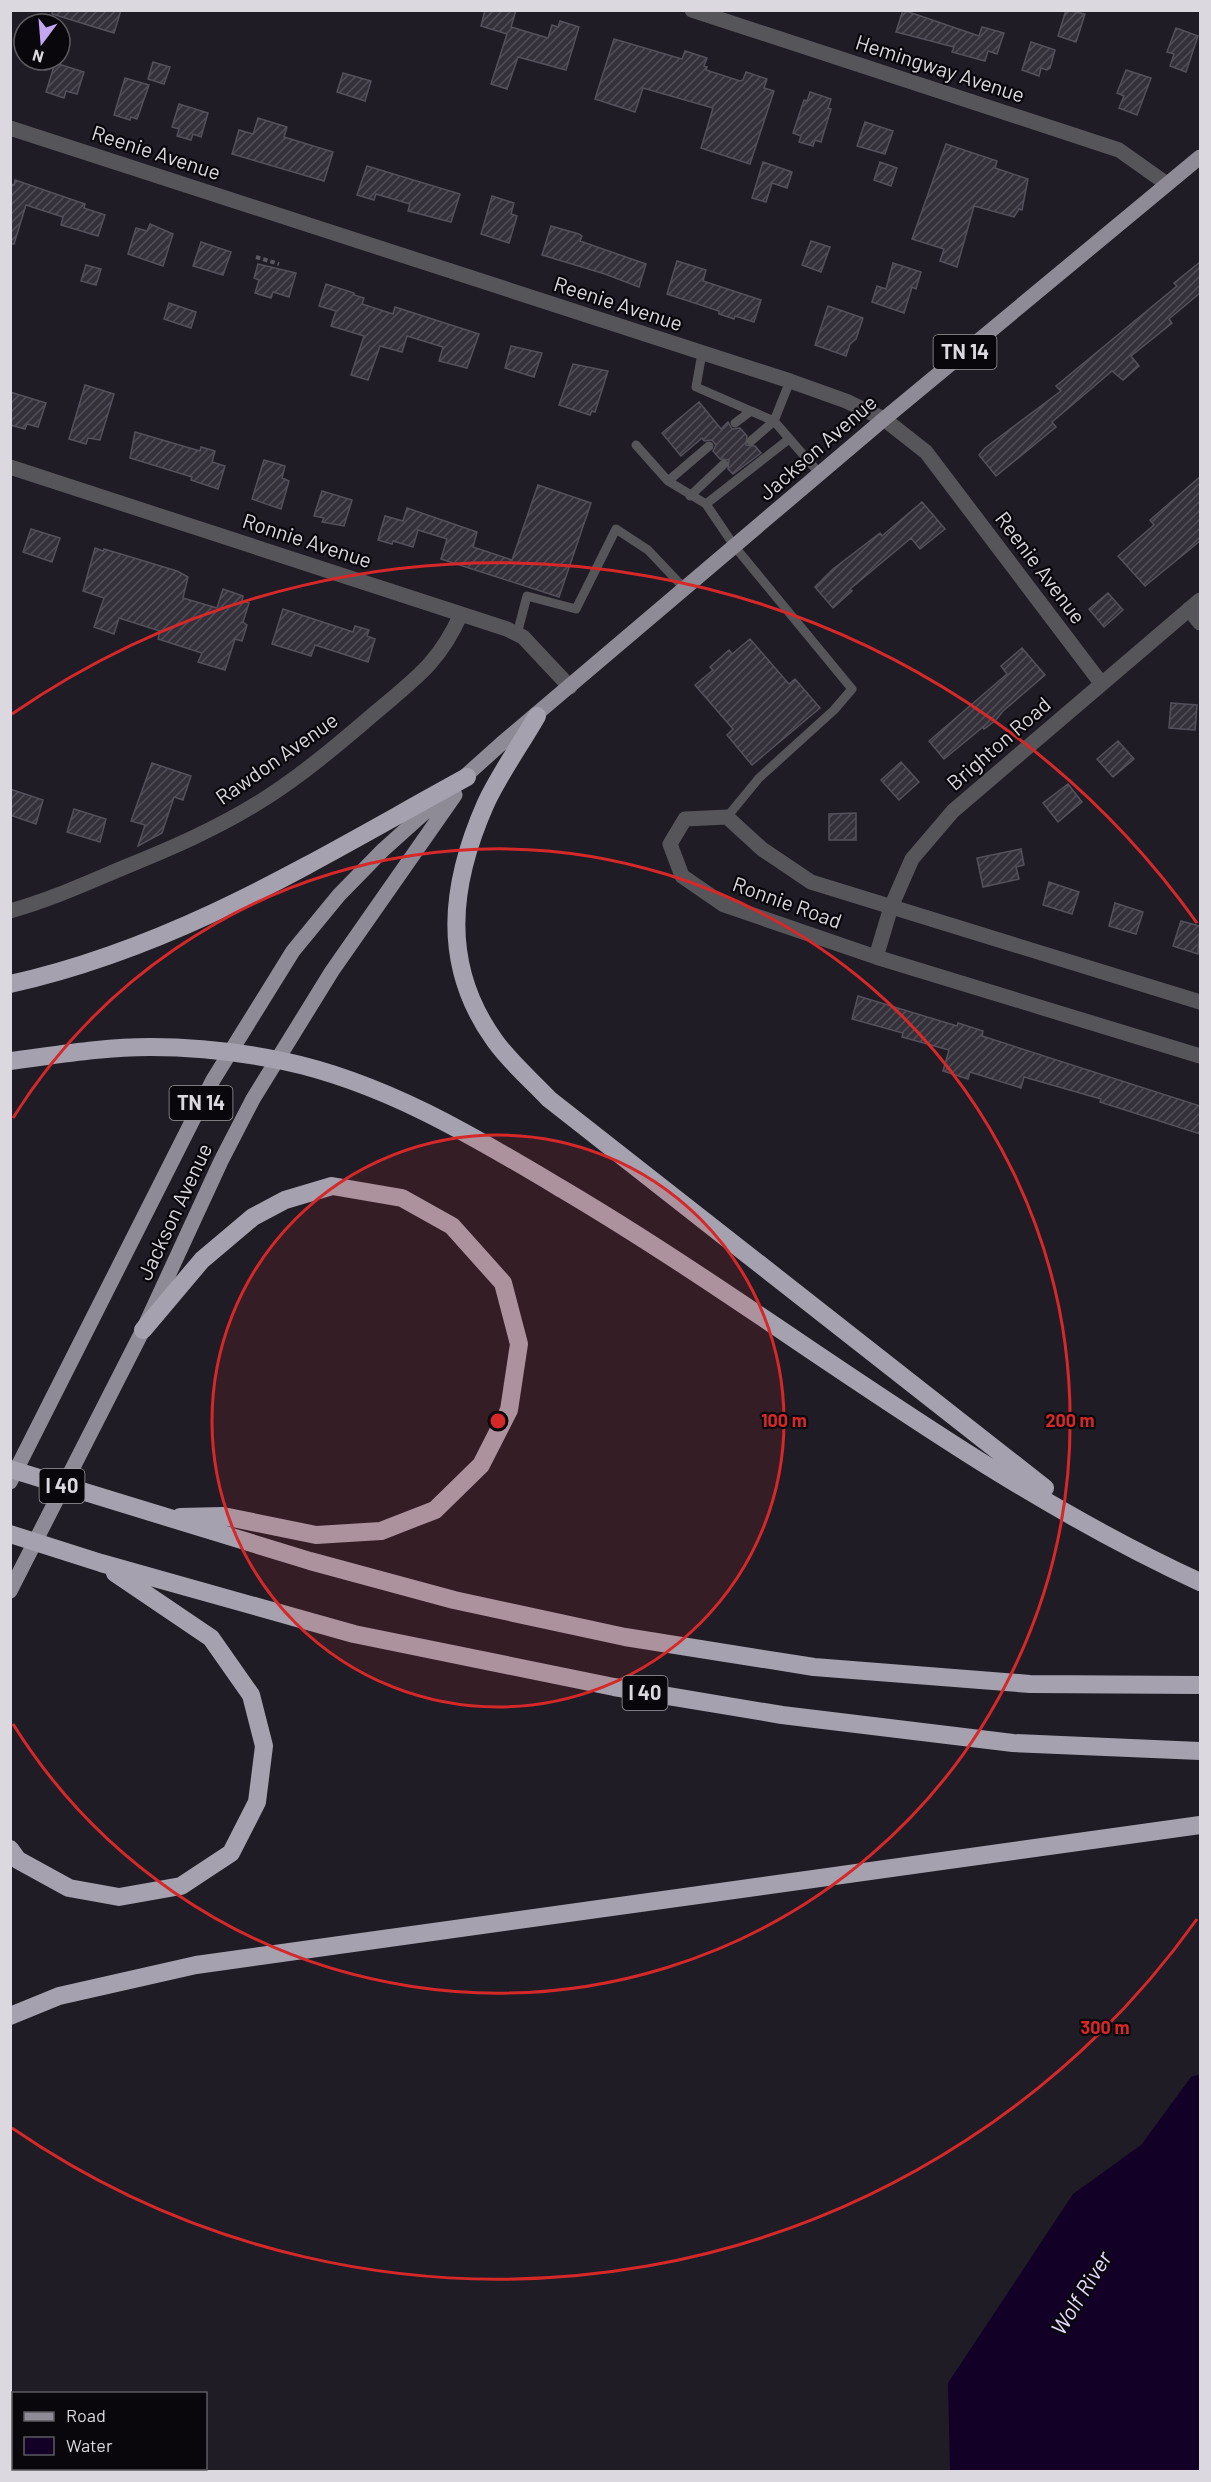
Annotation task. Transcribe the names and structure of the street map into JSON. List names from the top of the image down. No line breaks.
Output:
{"streets":{"highway":["I 40"],"main road":["TN 14","Jackson Avenue"],"street":["Hemingway Avenue","Reenie Avenue","Ronnie Avenue","Brighton Road","Rawdon Avenue","Ronnie Road"]},"crossings":[["Hemingway Avenue","Jackson Avenue"],["Reenie Avenue","Jackson Avenue"],["Reenie Avenue","Brighton Road"],["Jackson Avenue","Ronnie Avenue"],["Ronnie Avenue","Rawdon Avenue"],["Brighton Road","Ronnie Road"]],"water":["Wolf River"],"legend":["Road","Water"],"north":"bottom","rings":["100 m","200 m","300 m"]}
